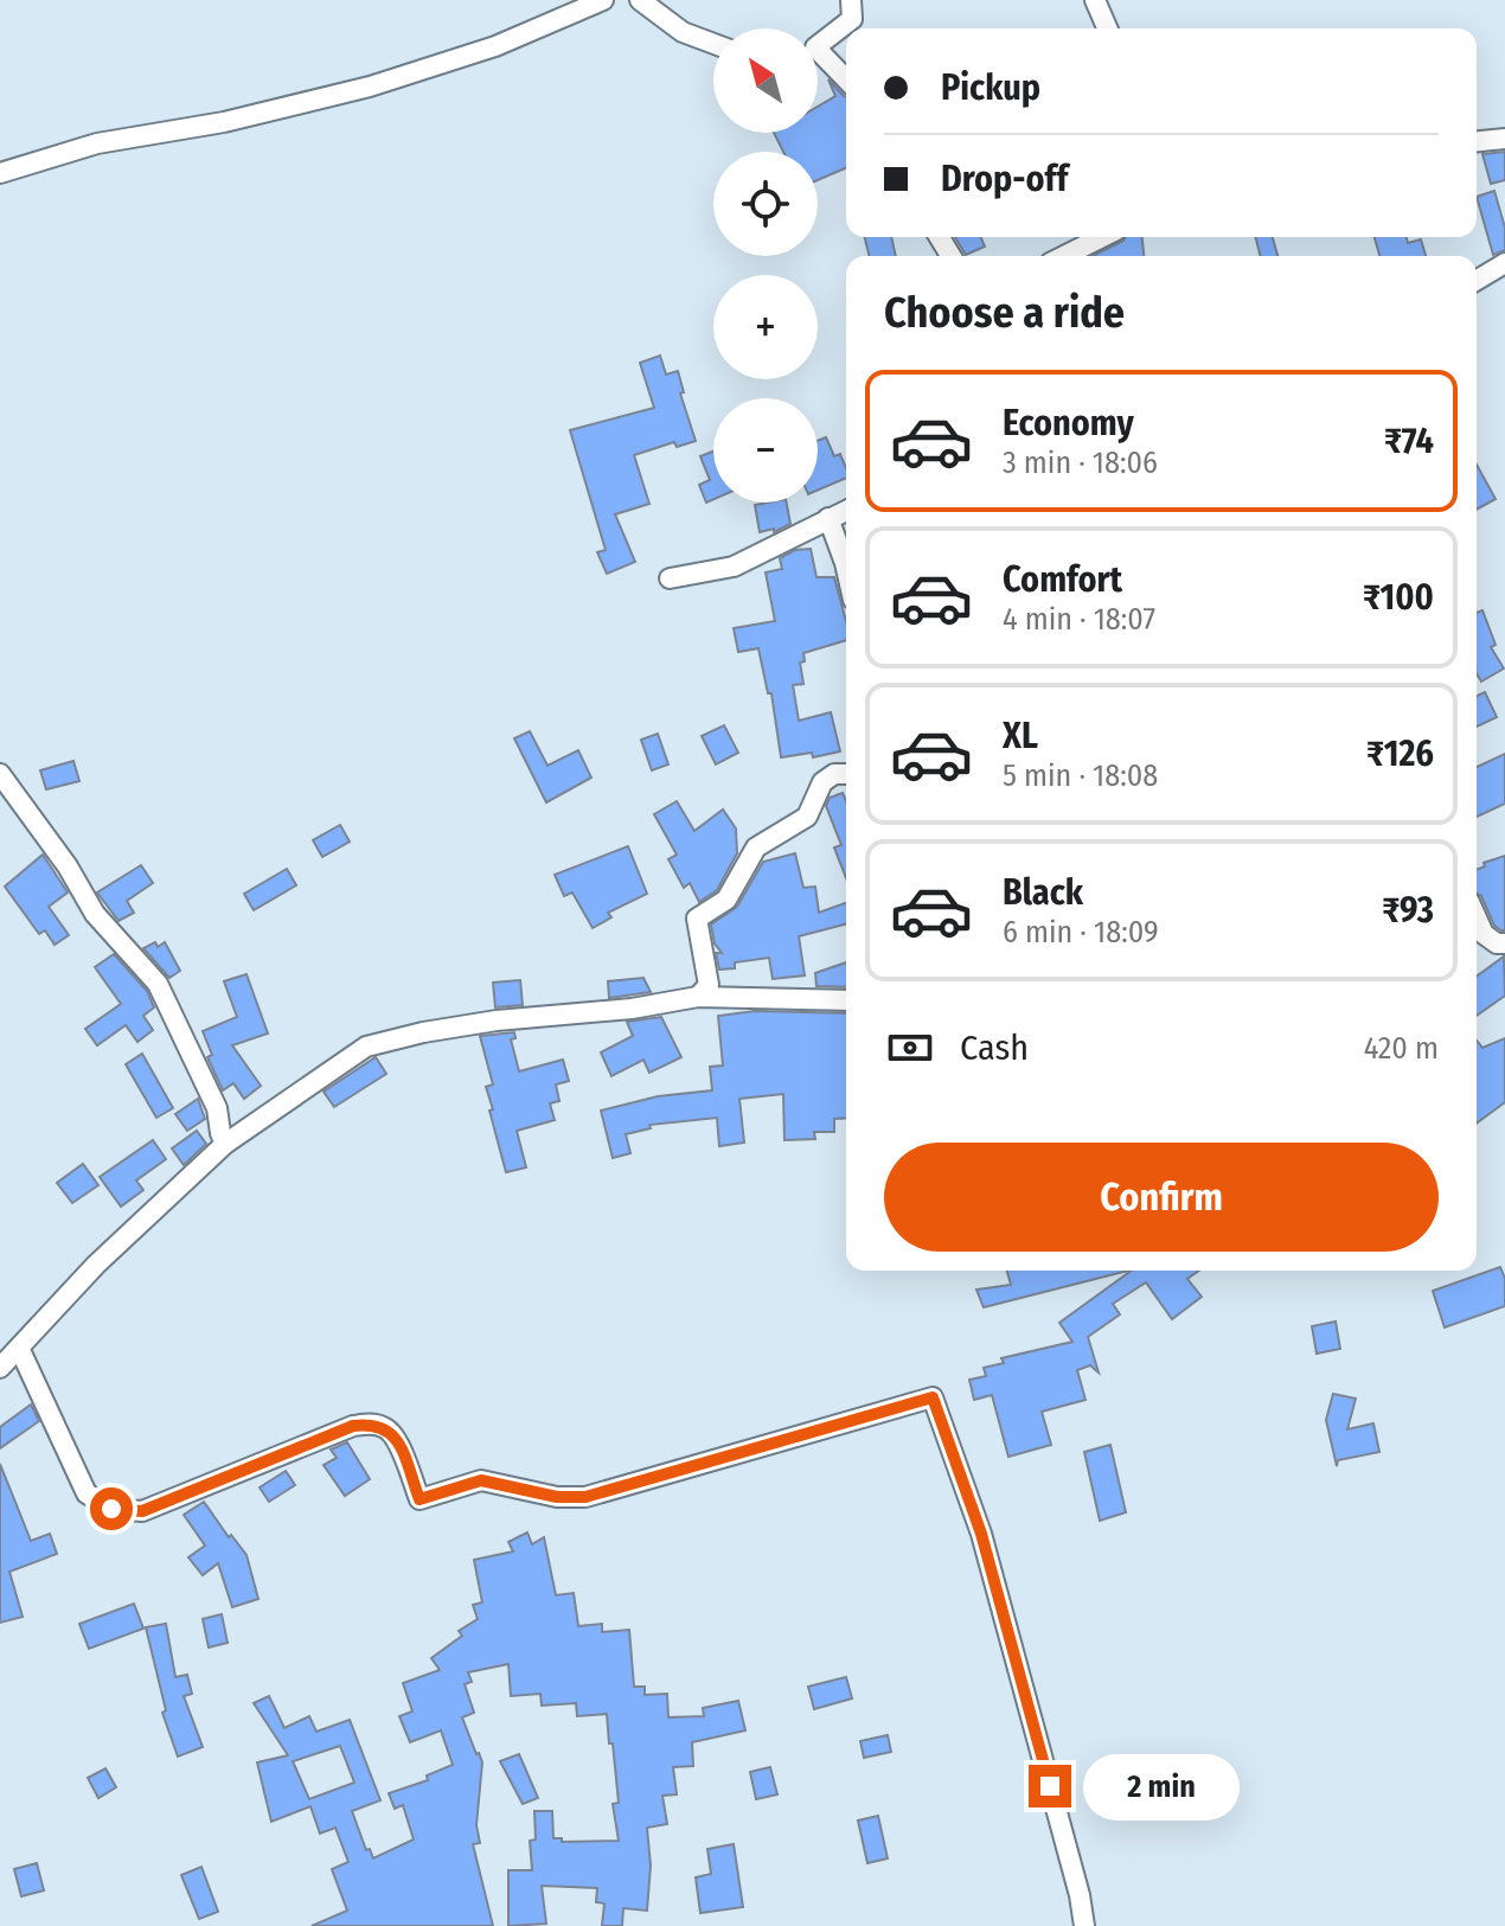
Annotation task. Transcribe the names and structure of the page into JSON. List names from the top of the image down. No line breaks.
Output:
{"north":"top left","page":{"map_buttons":["+","−"],"banner":["Pickup","Drop-off"],"heading":"Choose a ride","list":[{"name":"Economy","note":"3 min · 18:06","value":"₹74"},{"name":"Comfort","note":"4 min · 18:07","value":"₹100"},{"name":"XL","note":"5 min · 18:08","value":"₹126"},{"name":"Black","note":"6 min · 18:09","value":"₹93"}],"pay":["Cash","420 m"],"buttons":"Confirm","bubble":"2 min"}}
